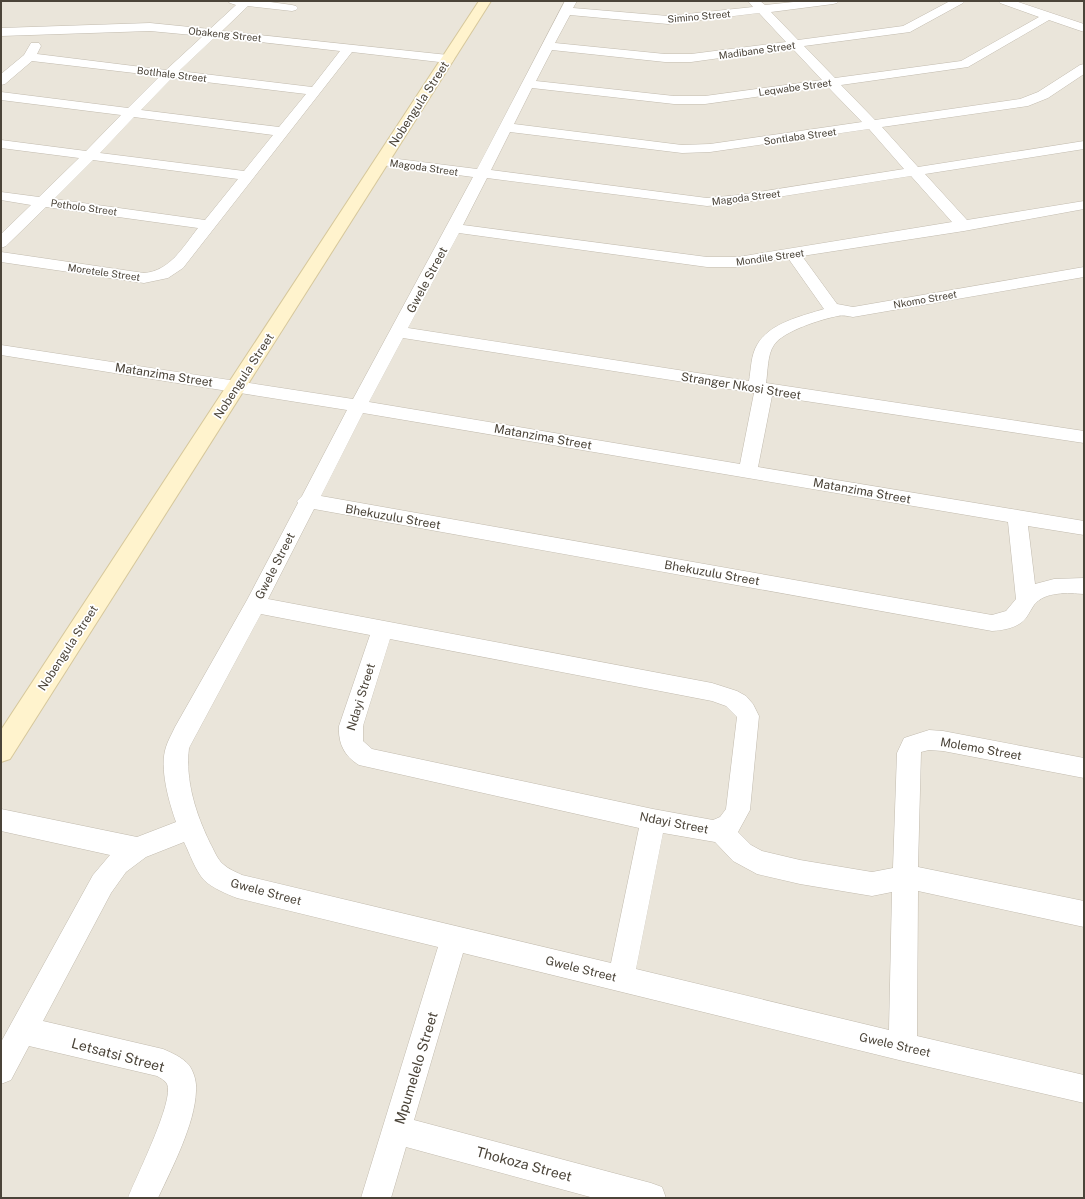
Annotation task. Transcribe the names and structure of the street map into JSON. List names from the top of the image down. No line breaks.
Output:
{"streets":{"street":["Simino Street","Obakeng Street","Madibane Street","Botlhale Street","Leqwabe Street","Nobengula Street","Sontlaba Street","Magoda Street","Petholo Street","Mondile Street","Moretele Street","Gwele Street","Nkomo Street","Matanzima Street","Stranger Nkosi Street","Bhekuzulu Street","Ndayi Street","Molemo Street","Letsatsi Street","Mpumelelo Street","Thokoza Street"]},"crossings":[["Simino Street","Gwele Street"],["Obakeng Street","Nobengula Street"],["Obakeng Street","Petholo Street"],["Obakeng Street","Moretele Street"],["Madibane Street","Gwele Street"],["Botlhale Street","Petholo Street"],["Botlhale Street","Moretele Street"],["Leqwabe Street","Gwele Street"],["Nobengula Street","Magoda Street"],["Nobengula Street","Matanzima Street"],["Sontlaba Street","Gwele Street"],["Magoda Street","Gwele Street"],["Petholo Street","Moretele Street"],["Mondile Street","Gwele Street"],["Gwele Street","Matanzima Street"],["Gwele Street","Stranger Nkosi Street"],["Gwele Street","Bhekuzulu Street"],["Gwele Street","Ndayi Street"],["Gwele Street","Molemo Street"],["Gwele Street","Mpumelelo Street"],["Mpumelelo Street","Thokoza Street"]]}
